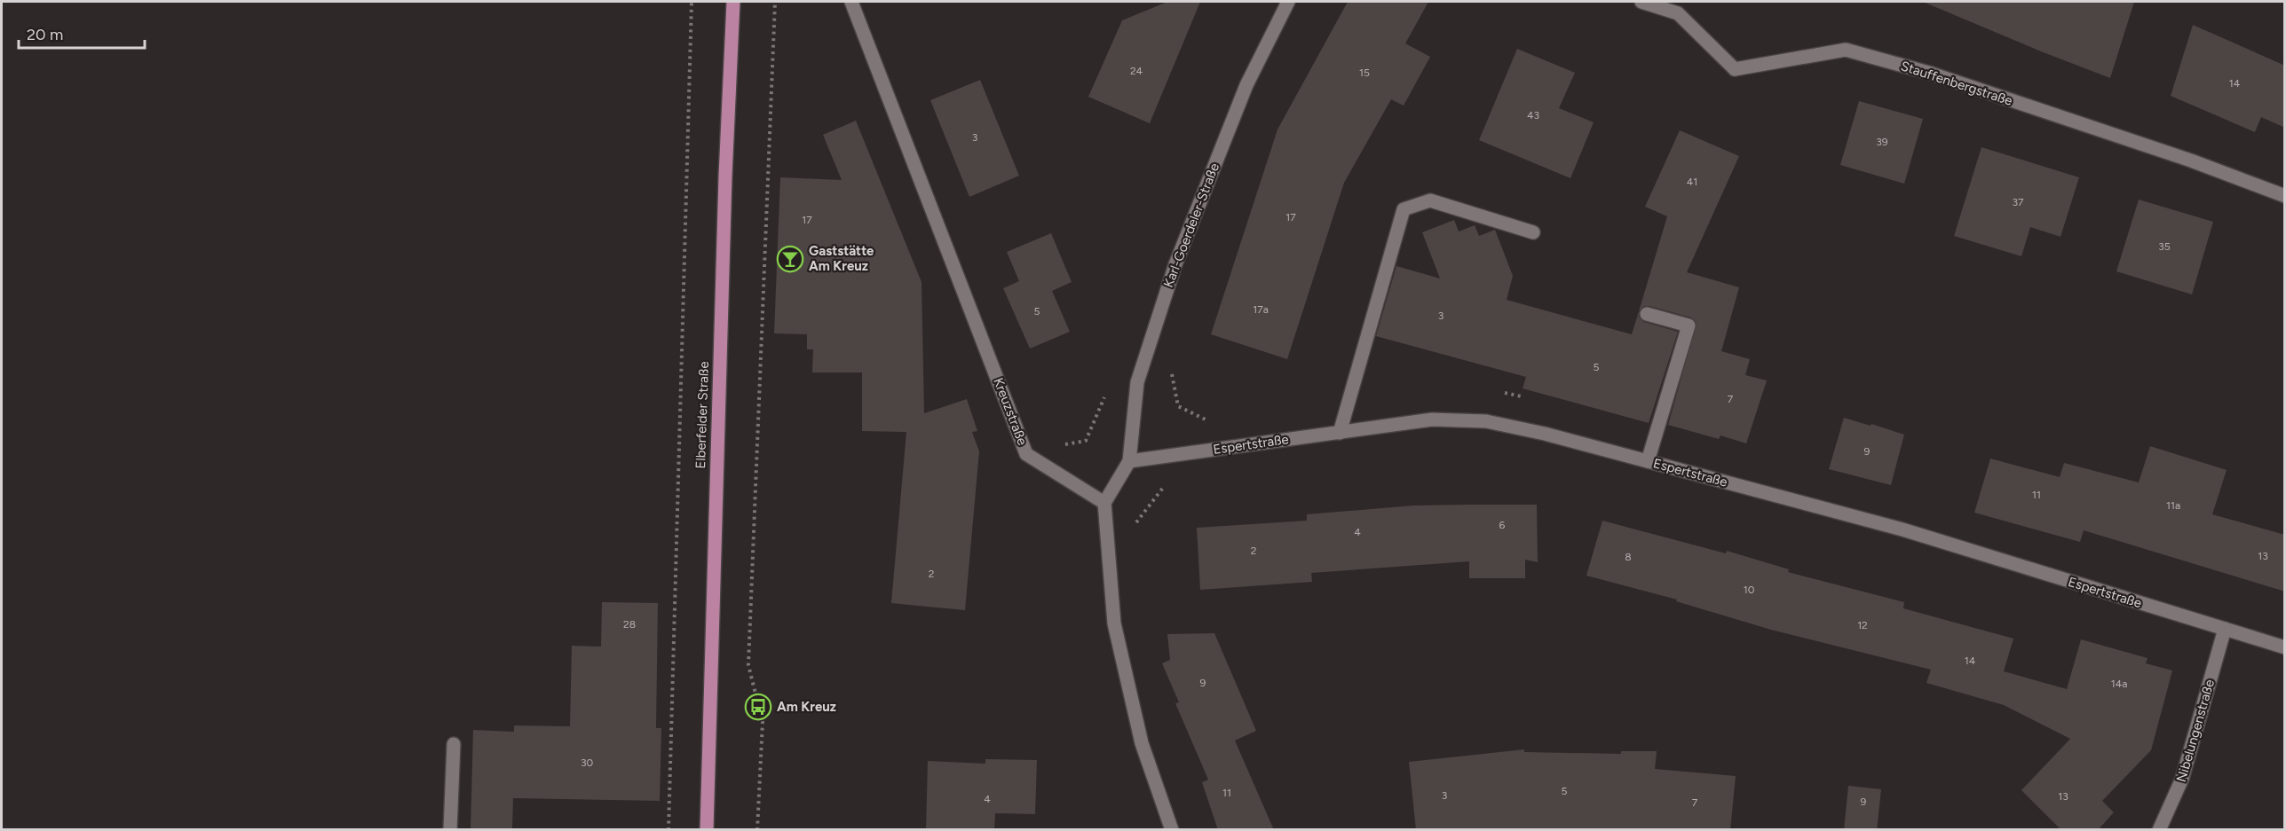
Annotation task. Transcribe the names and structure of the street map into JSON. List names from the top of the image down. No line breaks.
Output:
{"streets":{"main road":["Elberfelder Straße"],"street":["Stauffenbergstraße","Karl-Goerdeler-Straße","Kreuzstraße","Espertstraße","Nibelungenstraße"]},"crossings":[["Karl-Goerdeler-Straße","Espertstraße"],["Espertstraße","Nibelungenstraße"]],"places":{"bar":["Gaststätte Am Kreuz"],"bus stop":["Am Kreuz"]},"house_numbers":["24","15","14","43","3","39","41","37","17","17","35","17a","5","3","5","7","9","11","11a","6","4","2","13","8","2","10","28","12","14","9","14a","30","5","11","3","13","4","9","7"],"scale_bar":"20 m"}
